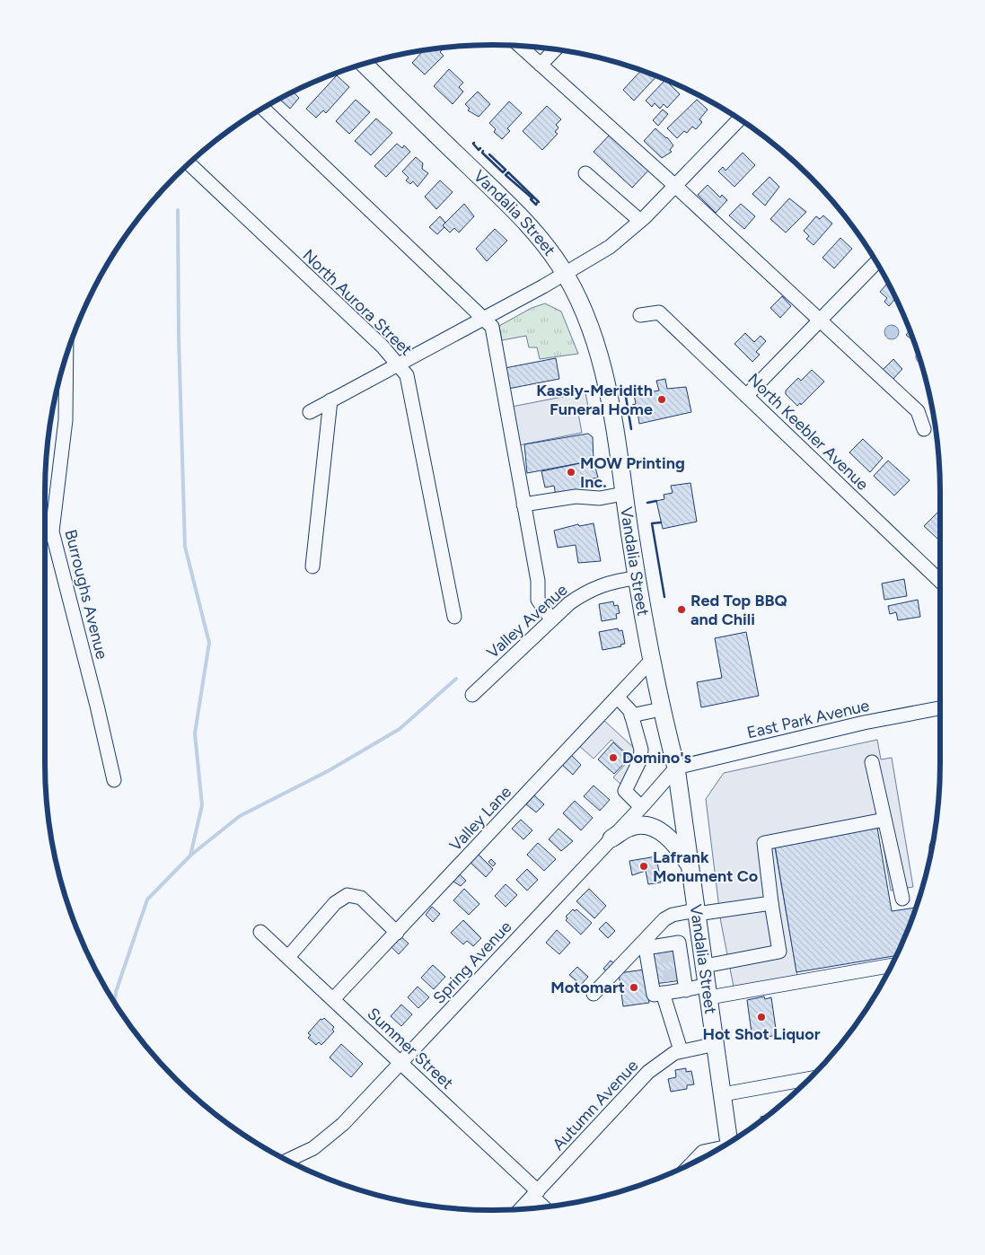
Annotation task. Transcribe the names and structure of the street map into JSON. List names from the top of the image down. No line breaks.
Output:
{"streets":{"main road":["Vandalia Street"],"street":["North Aurora Street","North Keebler Avenue","Burroughs Avenue","Valley Avenue","East Park Avenue","Valley Lane","Spring Avenue","Summer Street","Autumn Avenue"]},"crossings":[["Vandalia Street","Valley Avenue"],["Vandalia Street","East Park Avenue"],["Vandalia Street","Valley Lane"],["Vandalia Street","Spring Avenue"],["Vandalia Street","Autumn Avenue"],["East Park Avenue","Spring Avenue"],["Valley Lane","Summer Street"],["Spring Avenue","Summer Street"],["Summer Street","Autumn Avenue"]],"places":["Kassly-Meridith Funeral Home","MOW Printing Inc.","Red Top BBQ and Chili","Domino's","Lafrank Monument Co","Motomart","Hot Shot Liquor"]}
